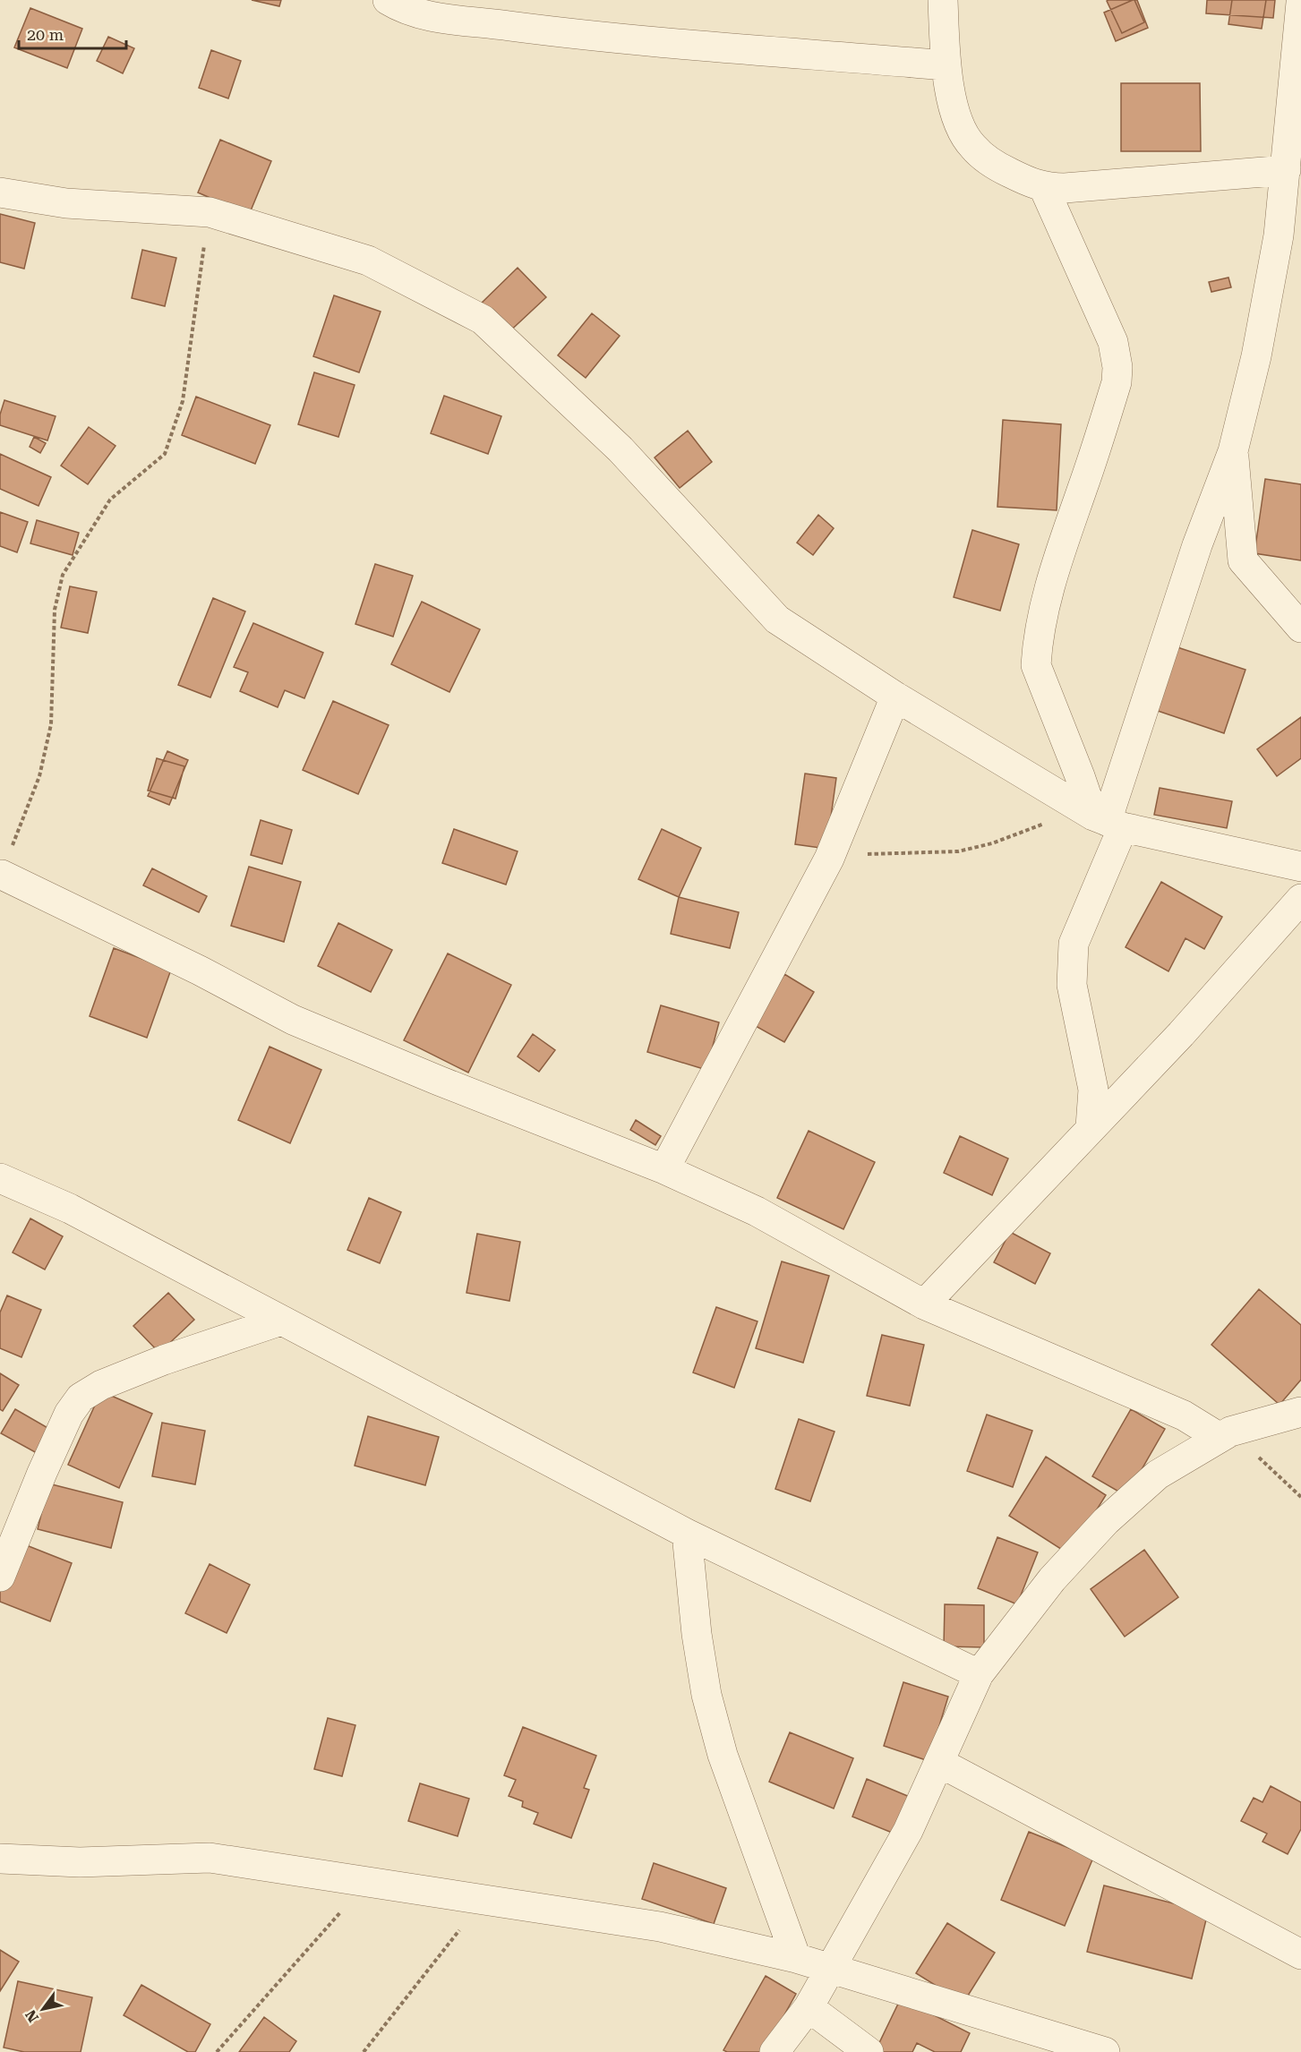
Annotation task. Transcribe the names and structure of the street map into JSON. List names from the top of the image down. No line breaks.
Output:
{"scale_bar":"20 m","north":"bottom left"}
